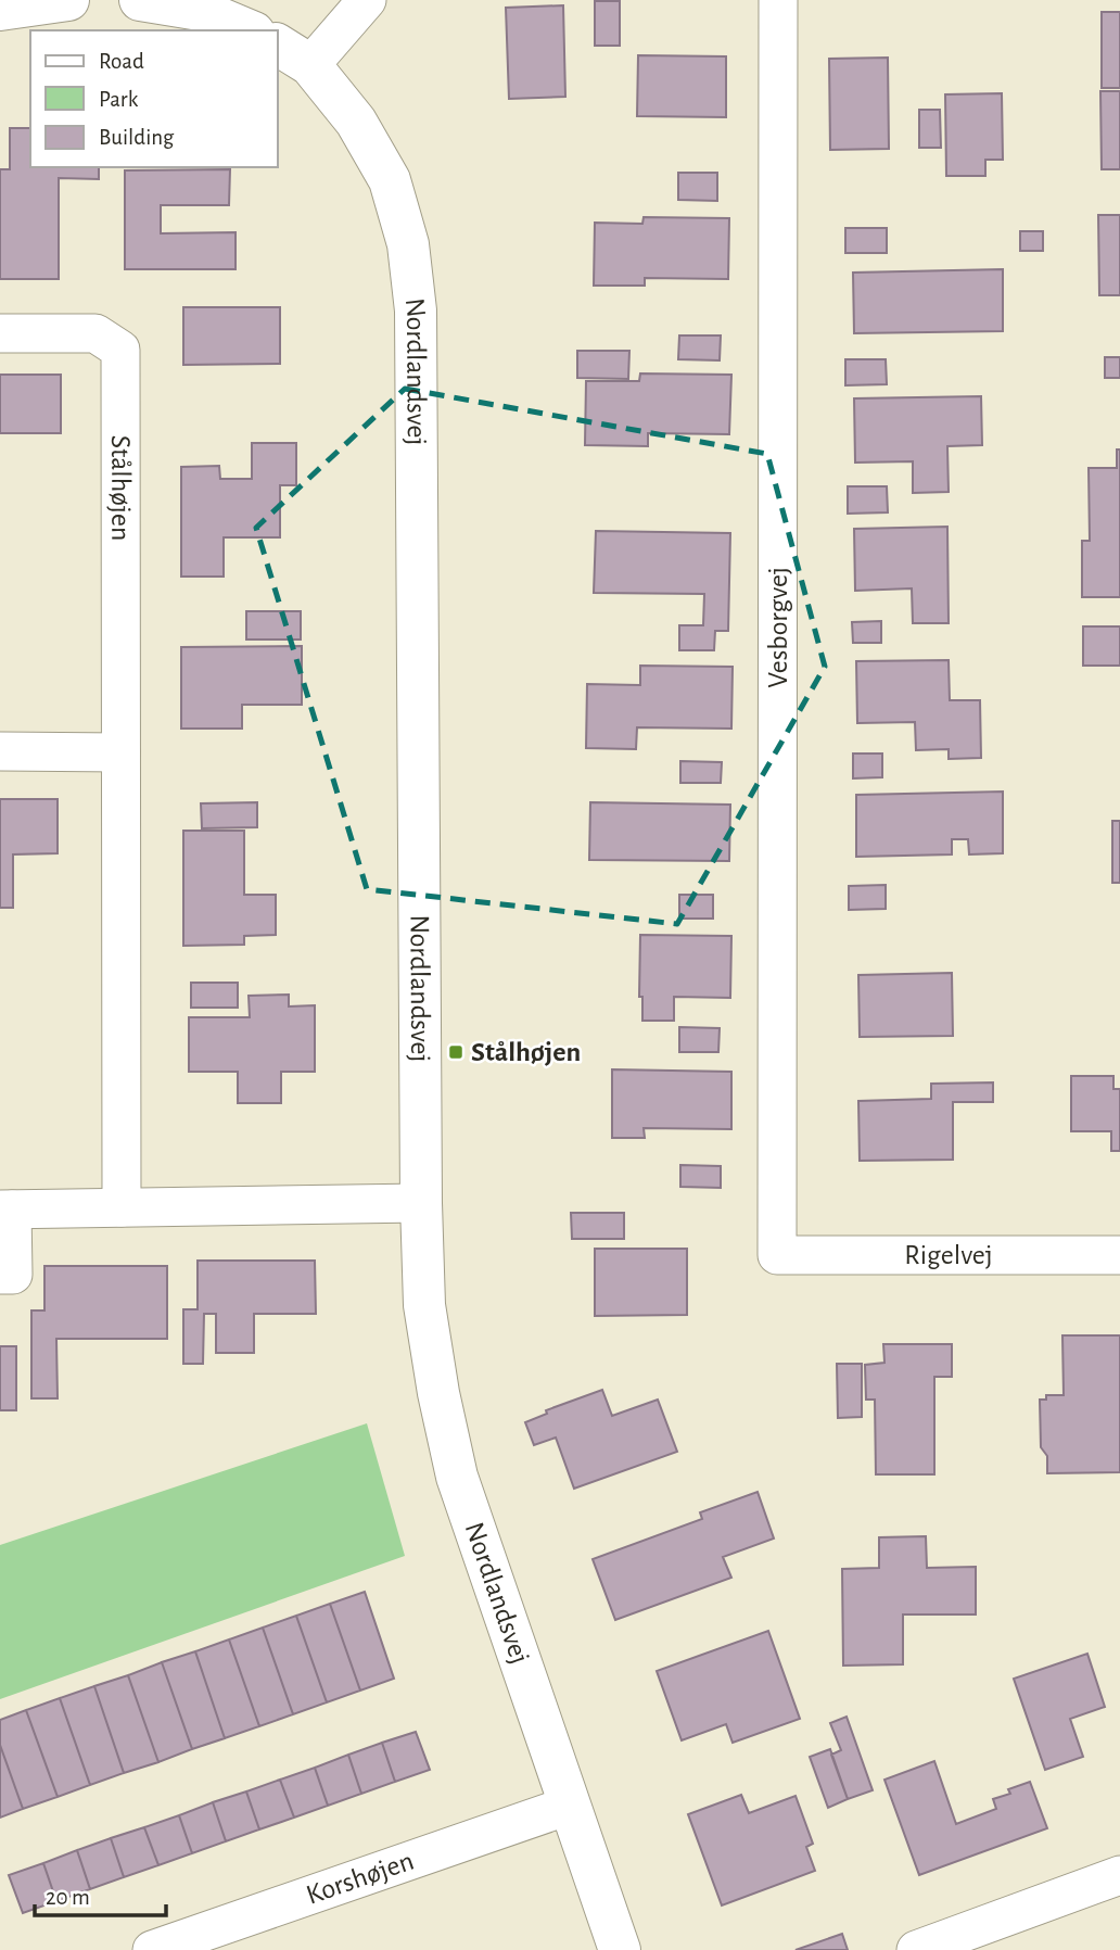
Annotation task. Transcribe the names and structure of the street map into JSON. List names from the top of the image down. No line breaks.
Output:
{"streets":{"street":["Nordlandsvej","Stålhøjen","Vesborgvej","Rigelvej","Korshøjen"]},"crossings":[["Nordlandsvej","Korshøjen"],["Vesborgvej","Rigelvej"]],"places":{"transit":["Stålhøjen"]},"legend":["Road","Park","Building"],"scale_bar":"20 m"}
